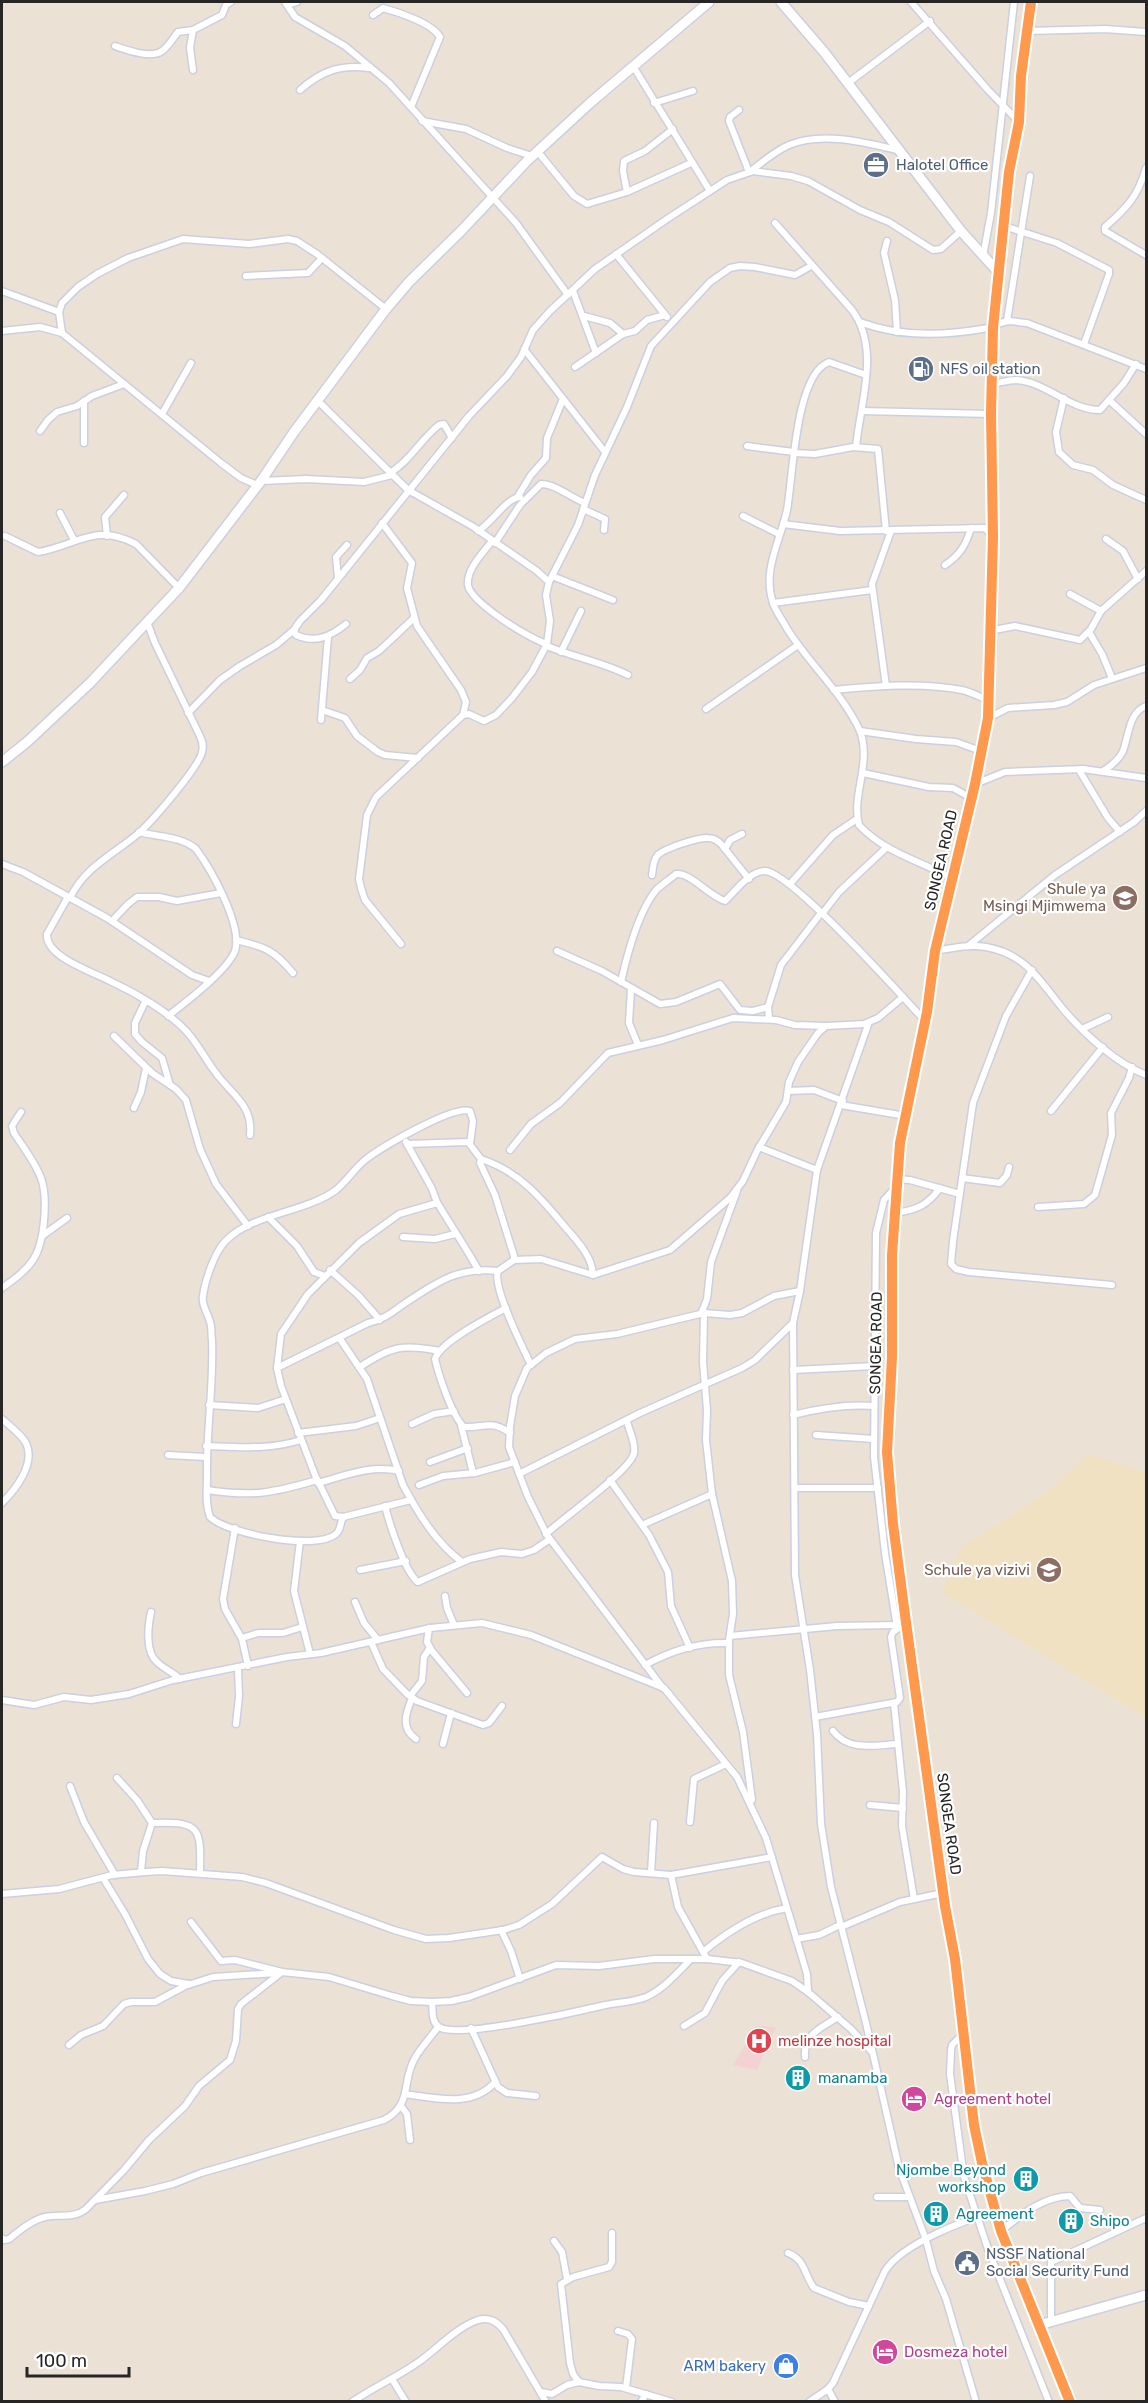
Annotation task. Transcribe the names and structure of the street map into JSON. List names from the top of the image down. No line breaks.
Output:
{"streets":{"highway":["SONGEA ROAD"]},"places":{"office":["Halotel Office"],"fuel station":["NFS oil station"],"school or university":["Shule ya Msingi Mjimwema","Schule ya vizivi"],"hospital":["melinze hospital"],"building":["manamba","Njombe Beyond workshop","Agreement","Shipo"],"hotel":["Agreement hotel","Dosmeza hotel"],"public building":["NSSF National Social Security Fund"],"shop":["ARM bakery"]},"scale_bar":"100 m"}
